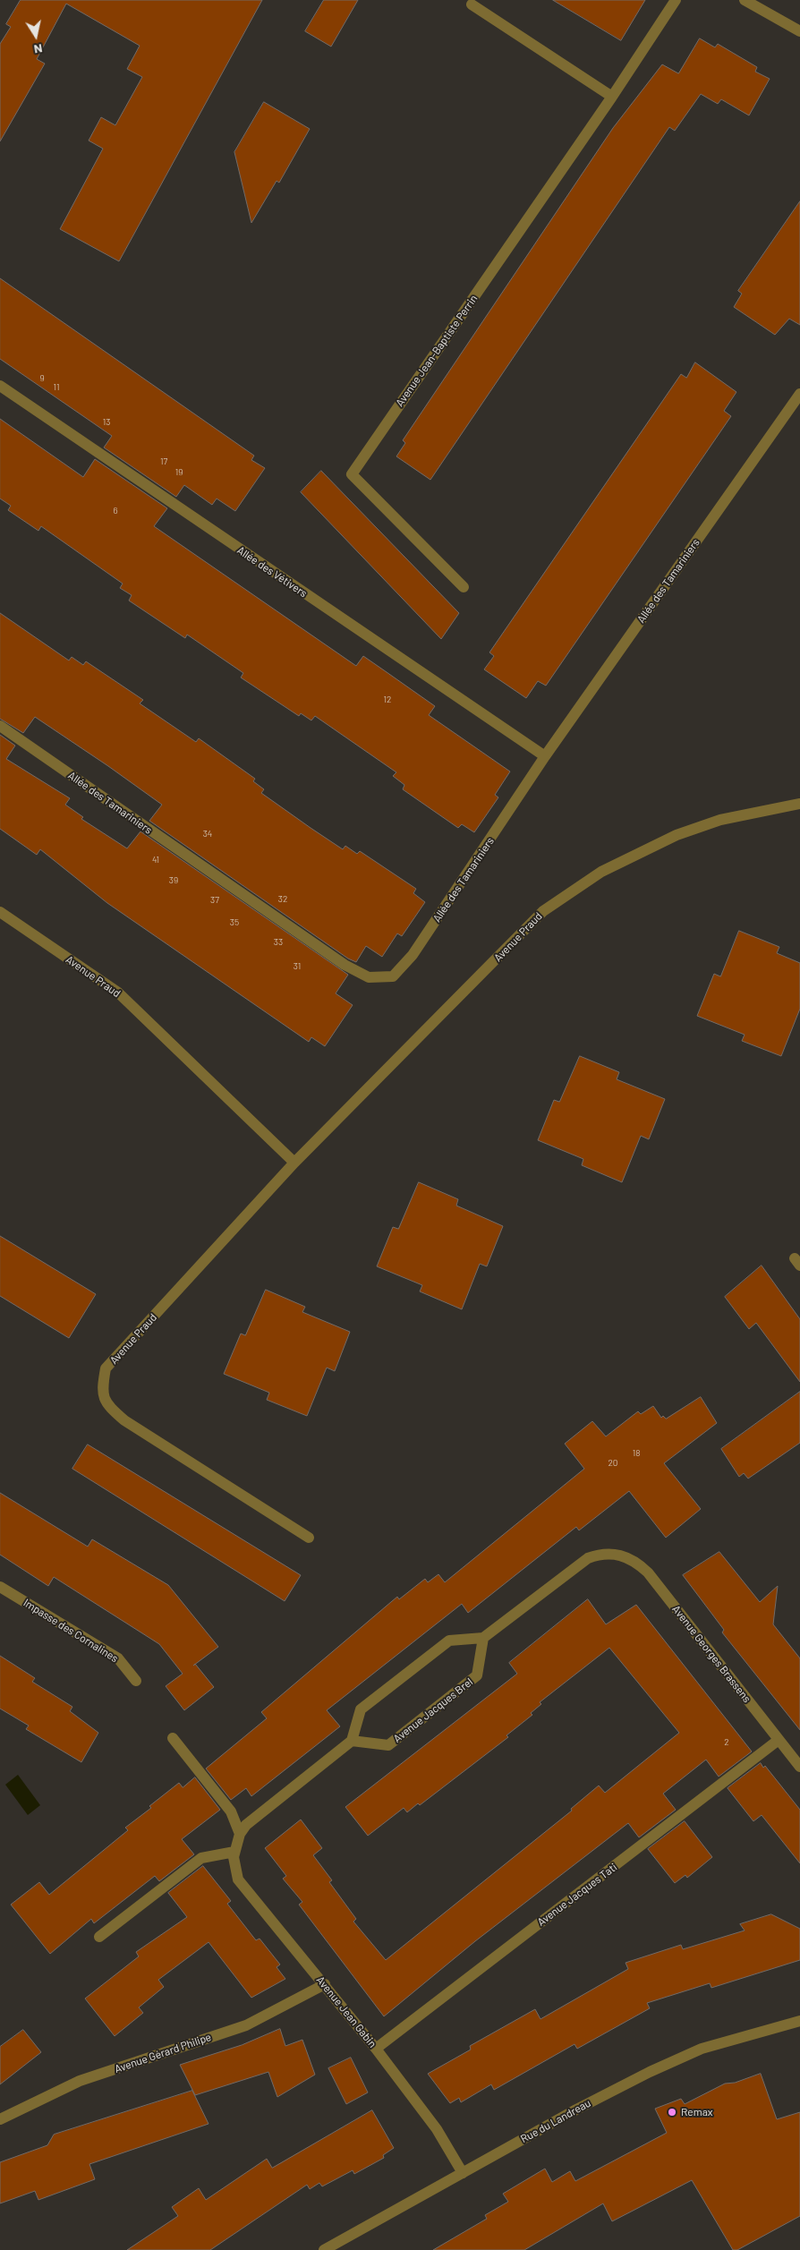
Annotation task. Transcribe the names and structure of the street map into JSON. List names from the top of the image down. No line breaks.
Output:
{"streets":{"street":["Avenue Jean-Baptiste Perrin","Allée des Vétivers","Allée des Tamariniers","Avenue Praud","Impasse des Cornalines","Avenue Georges Brassens","Avenue Jacques Brel","Avenue Jacques Tati","Avenue Jean Gabin","Avenue Gérard Philipe","Rue du Landreau"]},"crossings":[["Allée des Vétivers","Allée des Tamariniers"],["Avenue Georges Brassens","Avenue Jacques Brel"],["Avenue Georges Brassens","Avenue Jacques Tati"],["Avenue Jacques Tati","Avenue Jean Gabin"],["Avenue Jean Gabin","Avenue Gérard Philipe"],["Avenue Jean Gabin","Rue du Landreau"]],"places":["Remax"],"house_numbers":["9","11","13","17","19","6","12","34","41","39","32","37","35","33","31","18","20","2"],"north":"bottom"}
